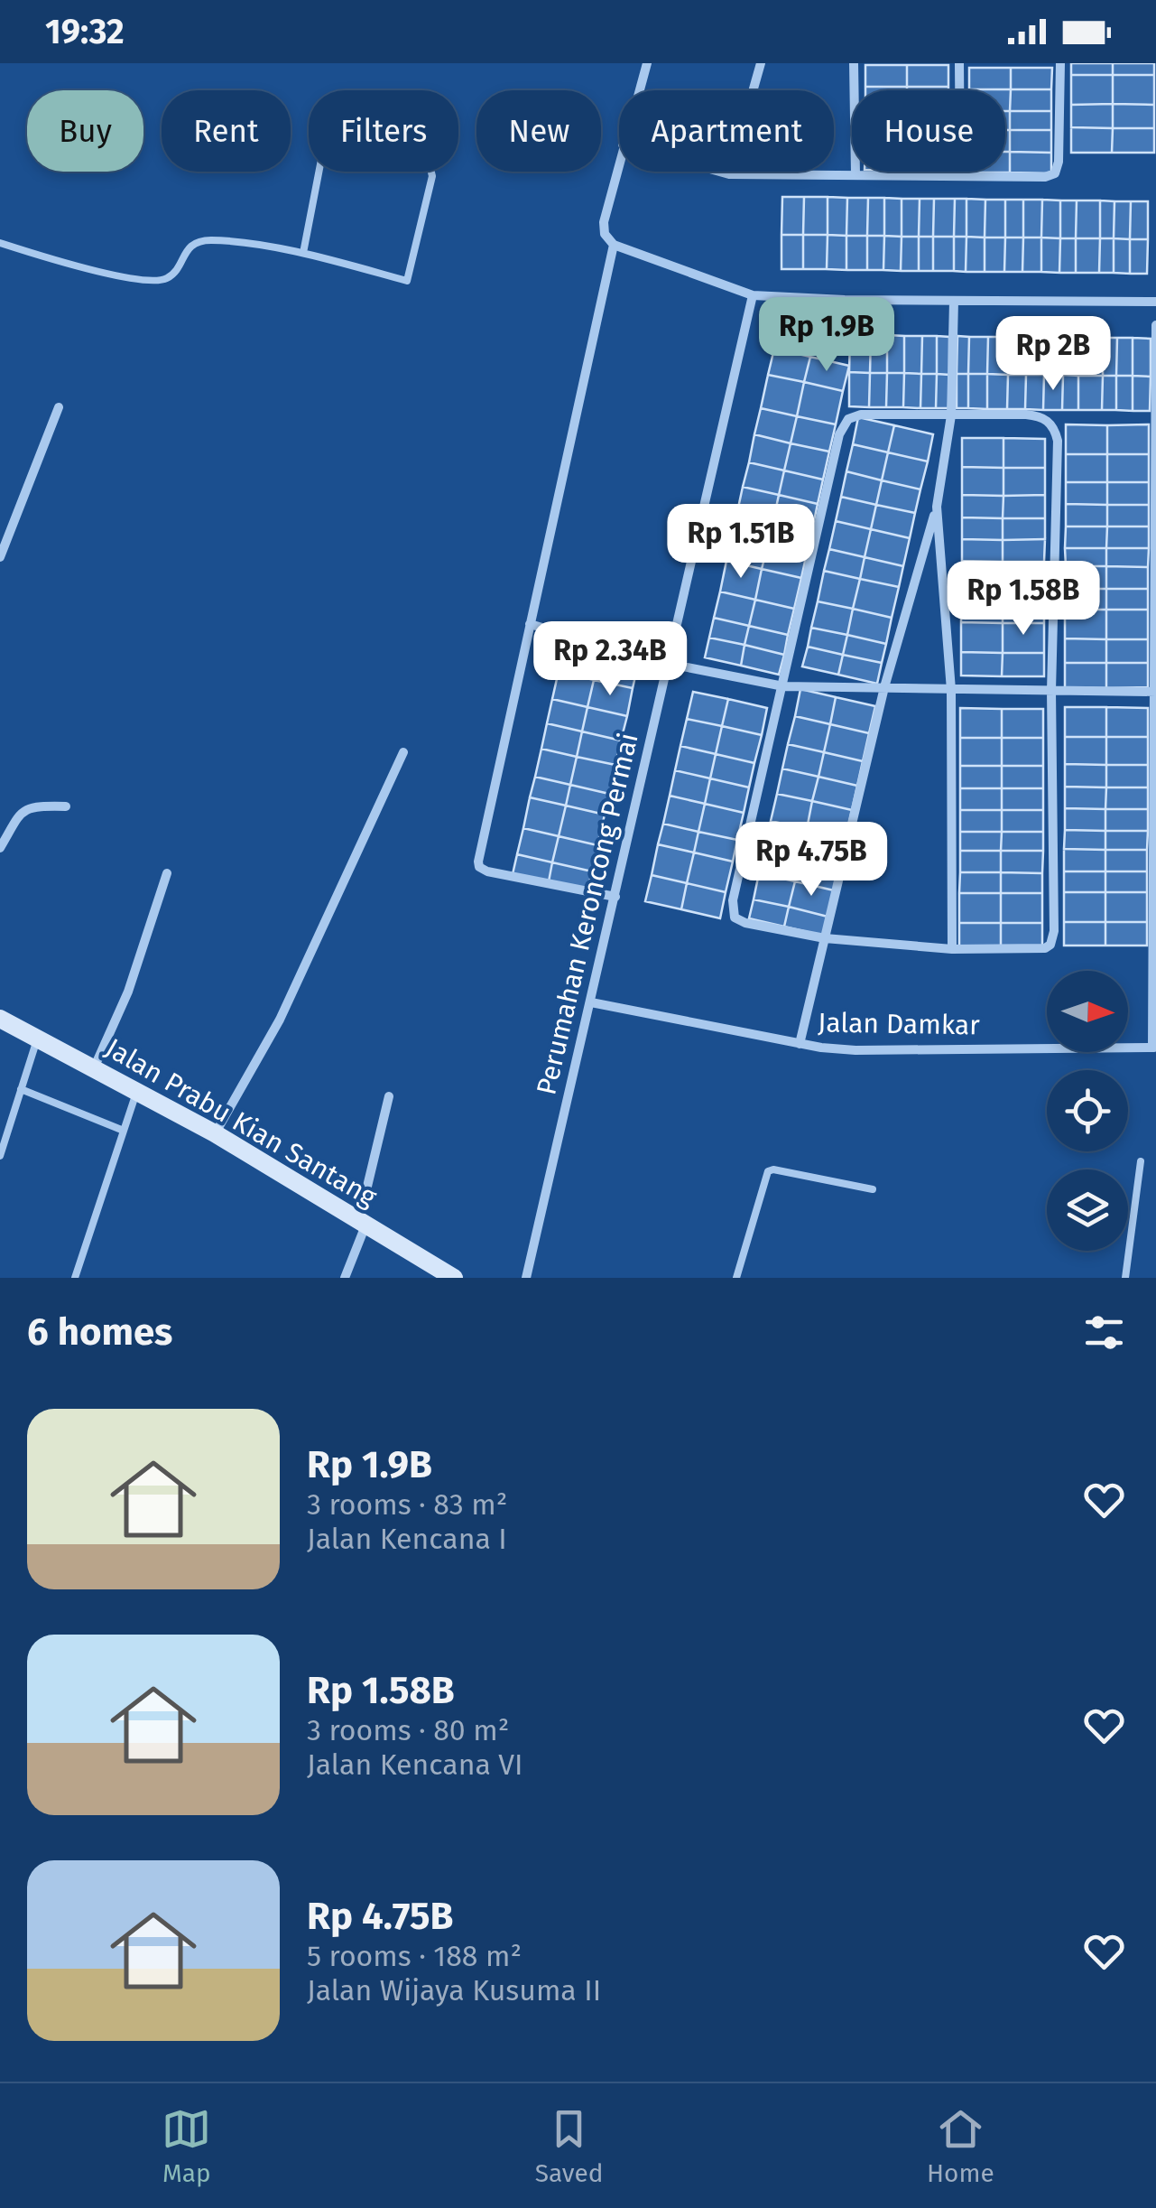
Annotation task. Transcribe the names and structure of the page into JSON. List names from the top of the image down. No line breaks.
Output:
{"streets":{"main road":["Jalan Prabu Kian Santang"],"street":["Perumahan Keroncong Permai","Jalan Damkar"]},"crossings":[["Perumahan Keroncong Permai","Jalan Damkar"]],"north":"right","page":{"status":"19:32","chip":["Buy","Rent","Filters","New","Apartment","House"],"price":["Rp 1.9B","Rp 2B","Rp 1.51B","Rp 1.58B","Rp 2.34B","Rp 4.75B"],"heading":"6 homes","list":[{"name":"Rp 1.9B","note":"3 rooms · 83 m² · Jalan Kencana I"},{"name":"Rp 1.58B","note":"3 rooms · 80 m² · Jalan Kencana VI"},{"name":"Rp 4.75B","note":"5 rooms · 188 m² · Jalan Wijaya Kusuma II"}],"tabs":["Map","Saved","Home"]}}
